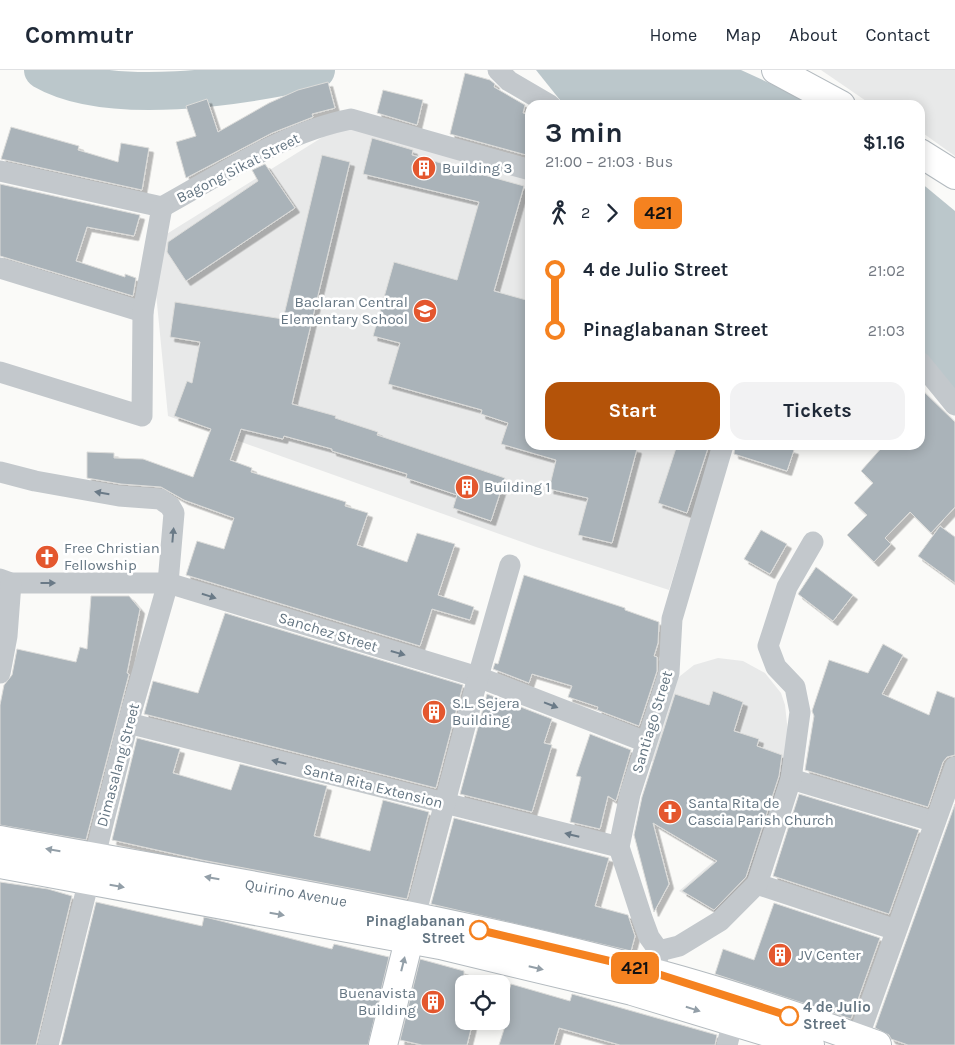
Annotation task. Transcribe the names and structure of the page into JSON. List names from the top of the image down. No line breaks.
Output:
{"streets":{"main road":["Quirino Avenue"],"street":["Bagong Sikat Street","Sanchez Street","Santiago Street","Dimasalang Street","Santa Rita Extension"]},"crossings":[["Sanchez Street","Santiago Street"],["Sanchez Street","Dimasalang Street"],["Santiago Street","Santa Rita Extension"],["Santiago Street","Quirino Avenue"],["Dimasalang Street","Santa Rita Extension"],["Dimasalang Street","Quirino Avenue"]],"one_way":["Sanchez Street","Santa Rita Extension"],"places":{"building":["Building 3","Building 1","S.L. Sejera Building","JV Center","Buenavista Building"],"school or university":["Baclaran Central Elementary School"],"church":["Free Christian Fellowship","Santa Rita de Cascia Parish Church"],"other":["Pinaglabanan Street","4 de Julio Street"]},"lines":["bus line 421"],"page":{"header":"Commutr","nav":["Home","Map","About","Contact"],"on_map":"421","heading":["3 min","21:00 – 21:03 · Bus","$1.16"],"legs":["2","421"],"list":[{"name":"4 de Julio Street","value":"21:02"},{"name":"Pinaglabanan Street","value":"21:03"}],"buttons":["Start","Tickets"]}}
